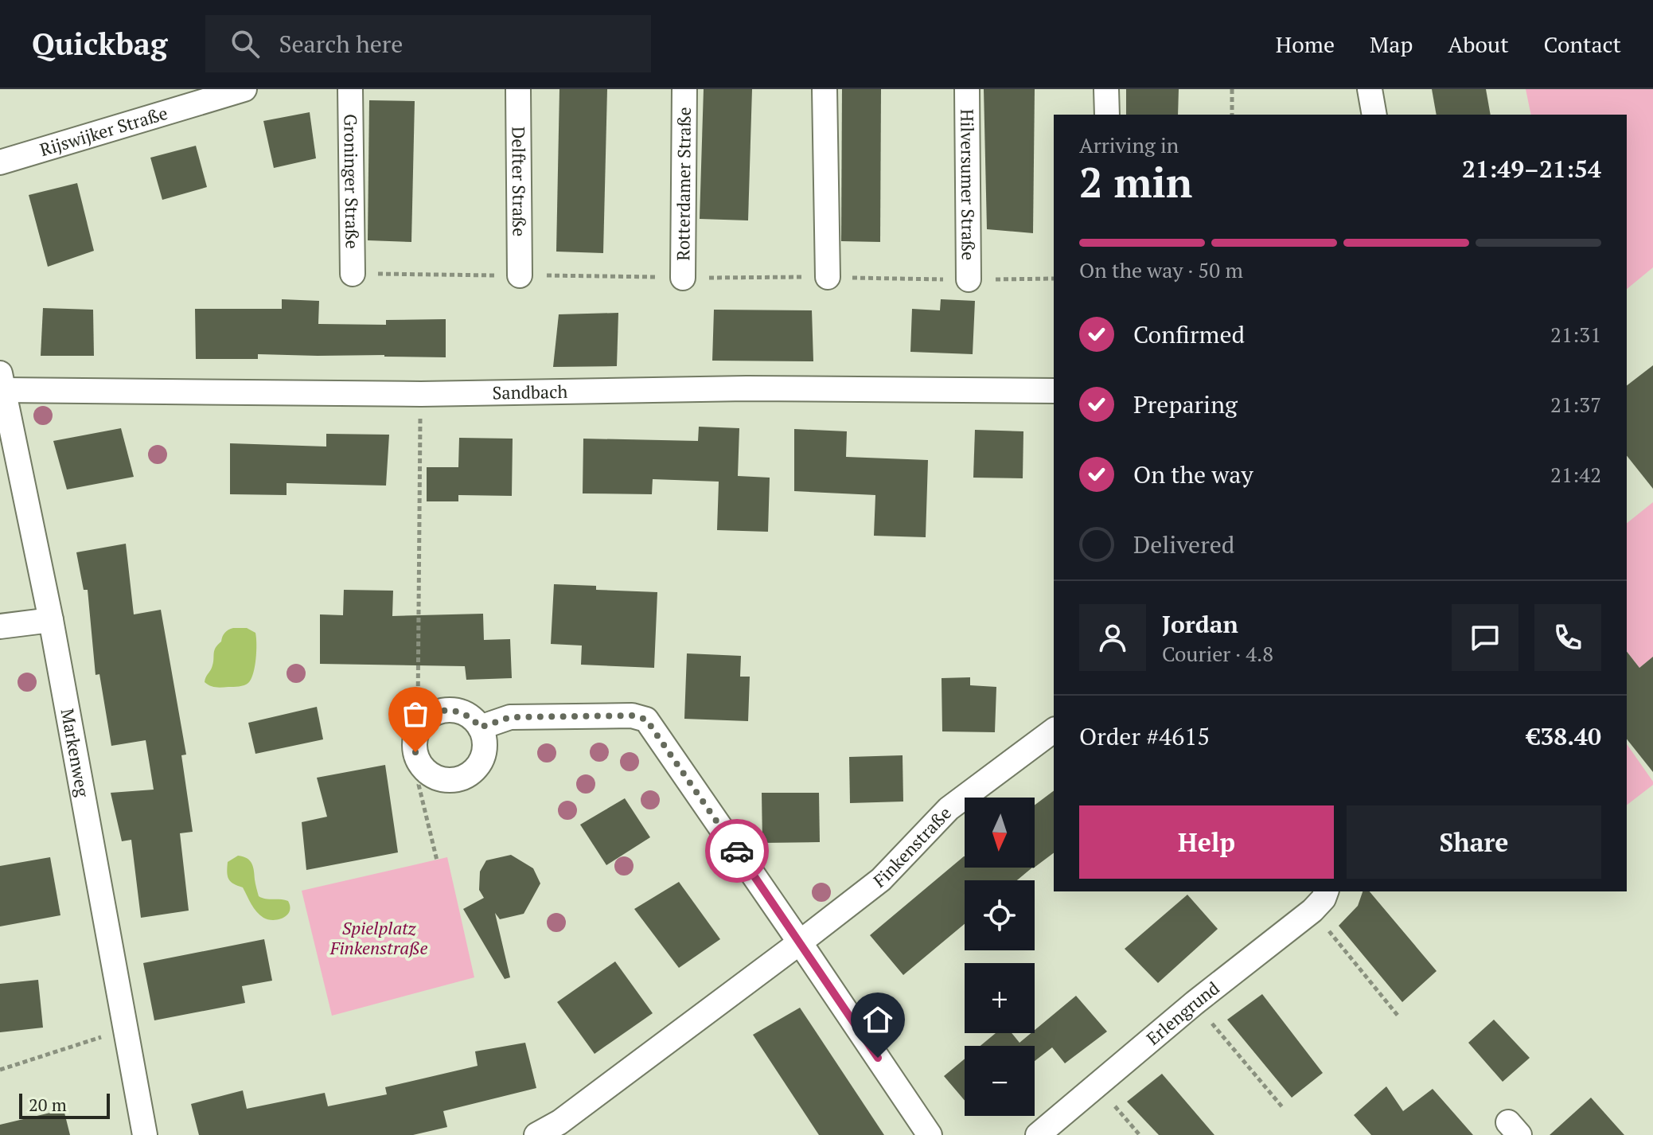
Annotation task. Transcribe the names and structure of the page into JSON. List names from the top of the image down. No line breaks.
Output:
{"streets":{"street":["Rijswijker Straße","Groninger Straße","Delfter Straße","Rotterdamer Straße","Hilversumer Straße","Sandbach","Markenweg","Finkenstraße","Erlengrund"]},"crossings":[["Sandbach","Markenweg"]],"parks":["Spielplatz Finkenstraße"],"scale_bar":"20 m","north":"bottom","page":{"header":"Quickbag","search":"Search here","nav":["Home","Map","About","Contact"],"heading":["2 min","Arriving in","21:49–21:54"],"panel":["Jordan","Courier · 4.8","Order #4615","€38.40"],"bar":"On the way · 50 m","list":[["Confirmed","21:31"],["Preparing","21:37"],["On the way","21:42"],"Delivered"],"buttons":["Help","Share"],"map_buttons":["+","−"],"scale":"20 m"}}
